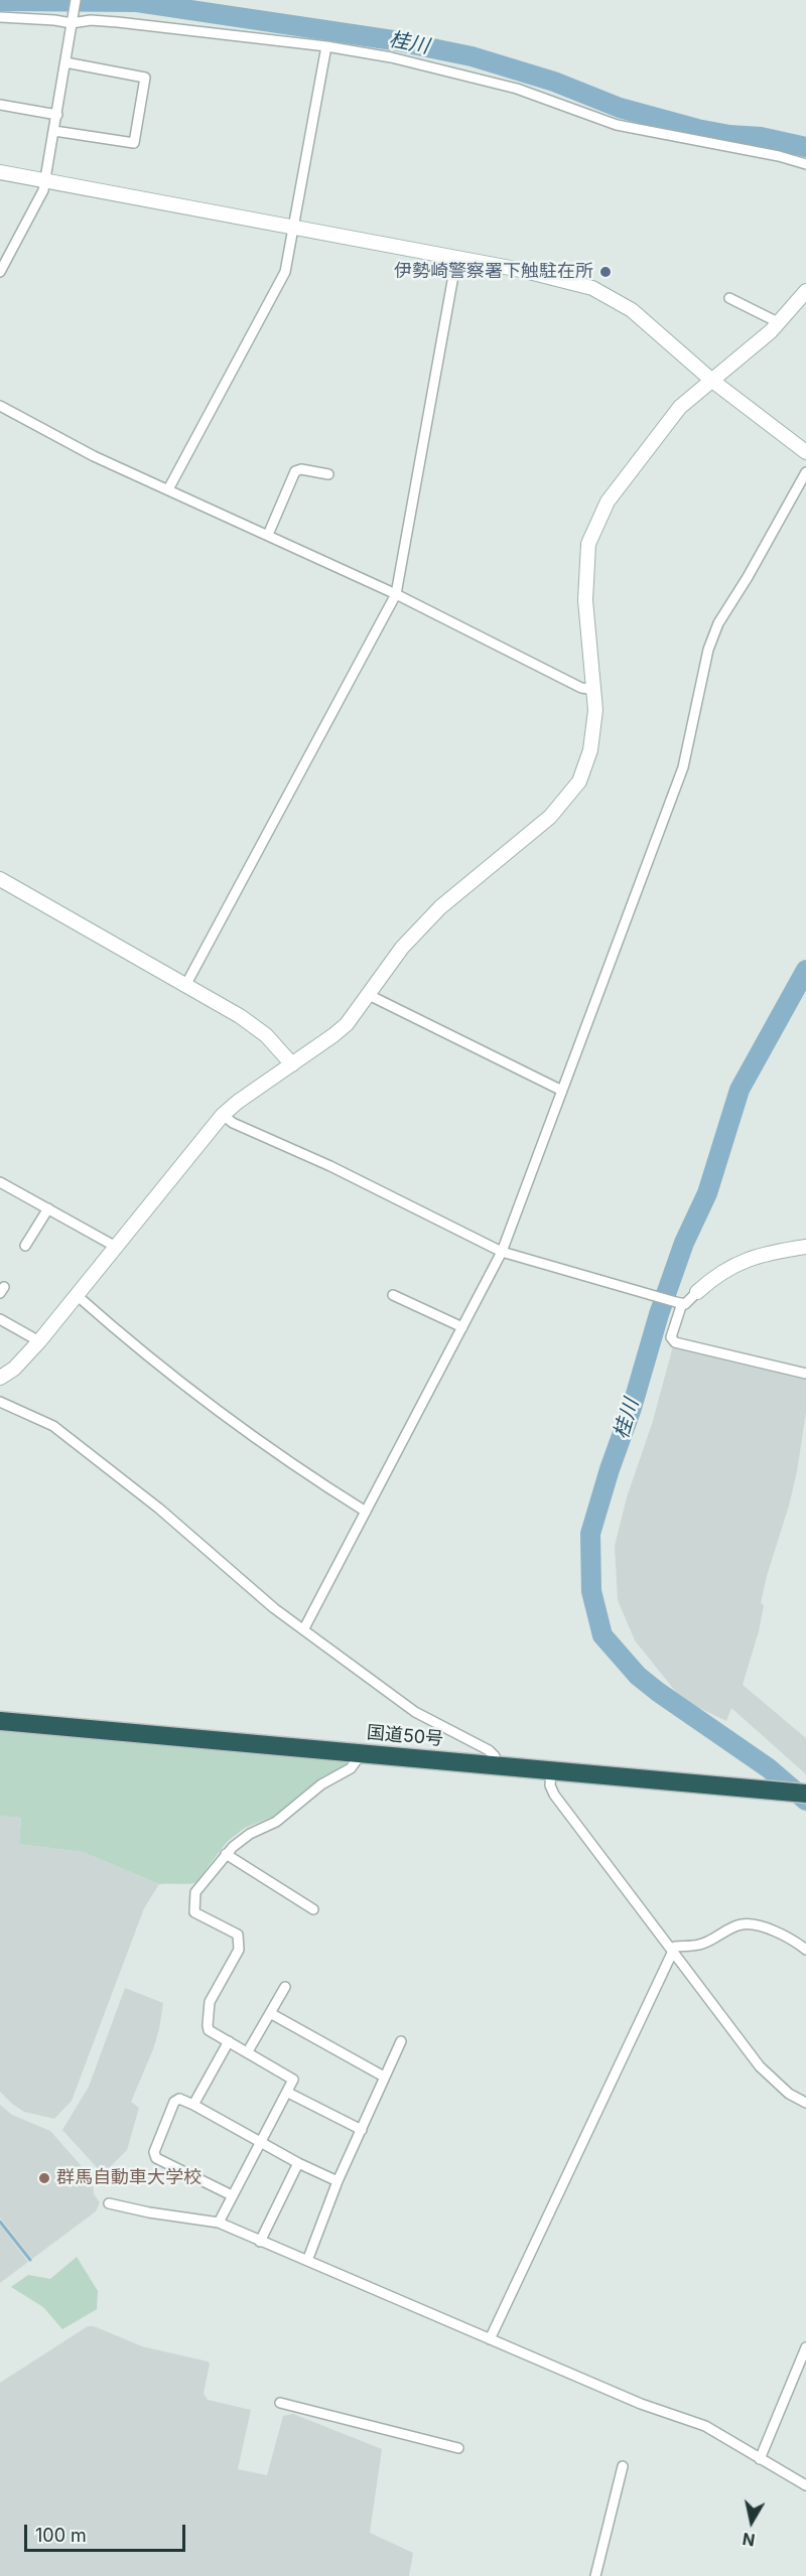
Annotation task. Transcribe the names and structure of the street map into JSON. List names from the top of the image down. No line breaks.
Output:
{"streets":{"highway":["国道50号"]},"water":["桂川"],"places":["伊勢崎警察署下触駐在所","群馬自動車大学校"],"scale_bar":"100 m","north":"bottom"}
